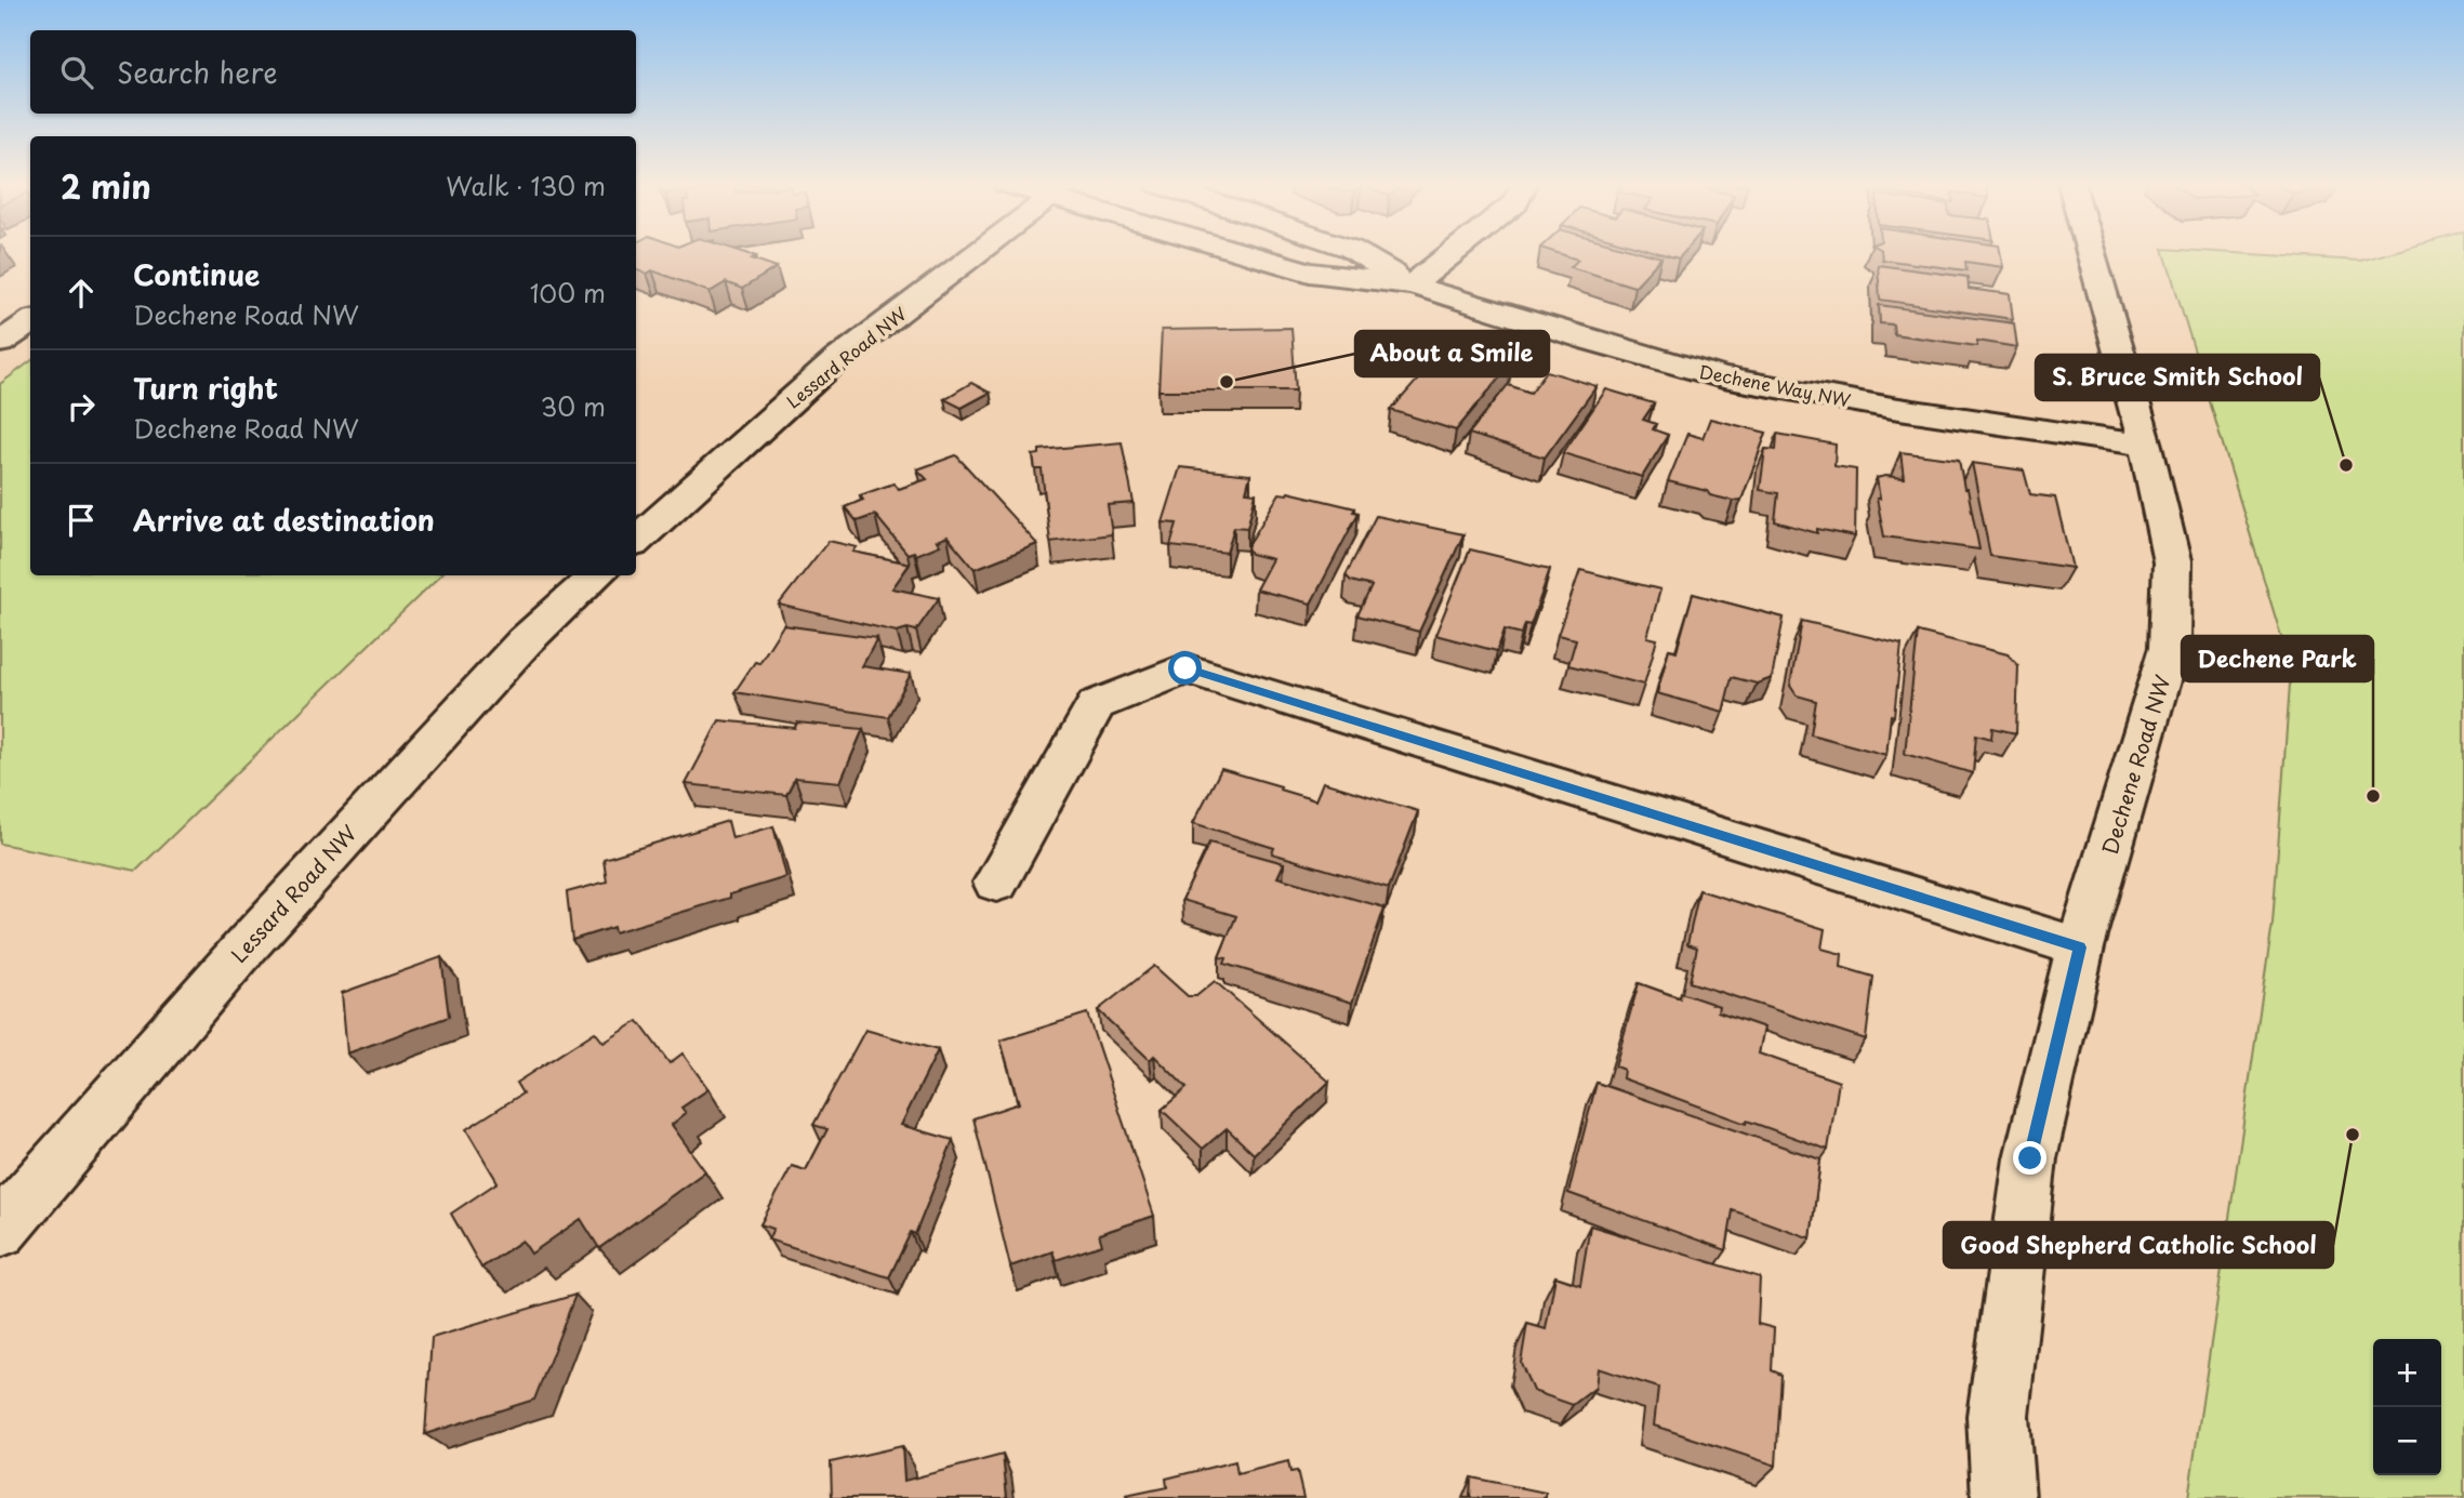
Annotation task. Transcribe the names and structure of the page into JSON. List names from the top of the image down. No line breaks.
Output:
{"streets":{"street":["Lessard Road NW","Dechene Way NW","Dechene Road NW"]},"crossings":[["Dechene Way NW","Dechene Road NW"]],"places":["About a Smile","S. Bruce Smith School","Dechene Park","Good Shepherd Catholic School"],"page":{"search":"Search here","heading":["2 min","Walk · 130 m"],"list":[["Continue","Dechene Road NW","100 m"],["Turn right","Dechene Road NW","30 m"],"Arrive at destination"],"map_buttons":["+","−"]}}
